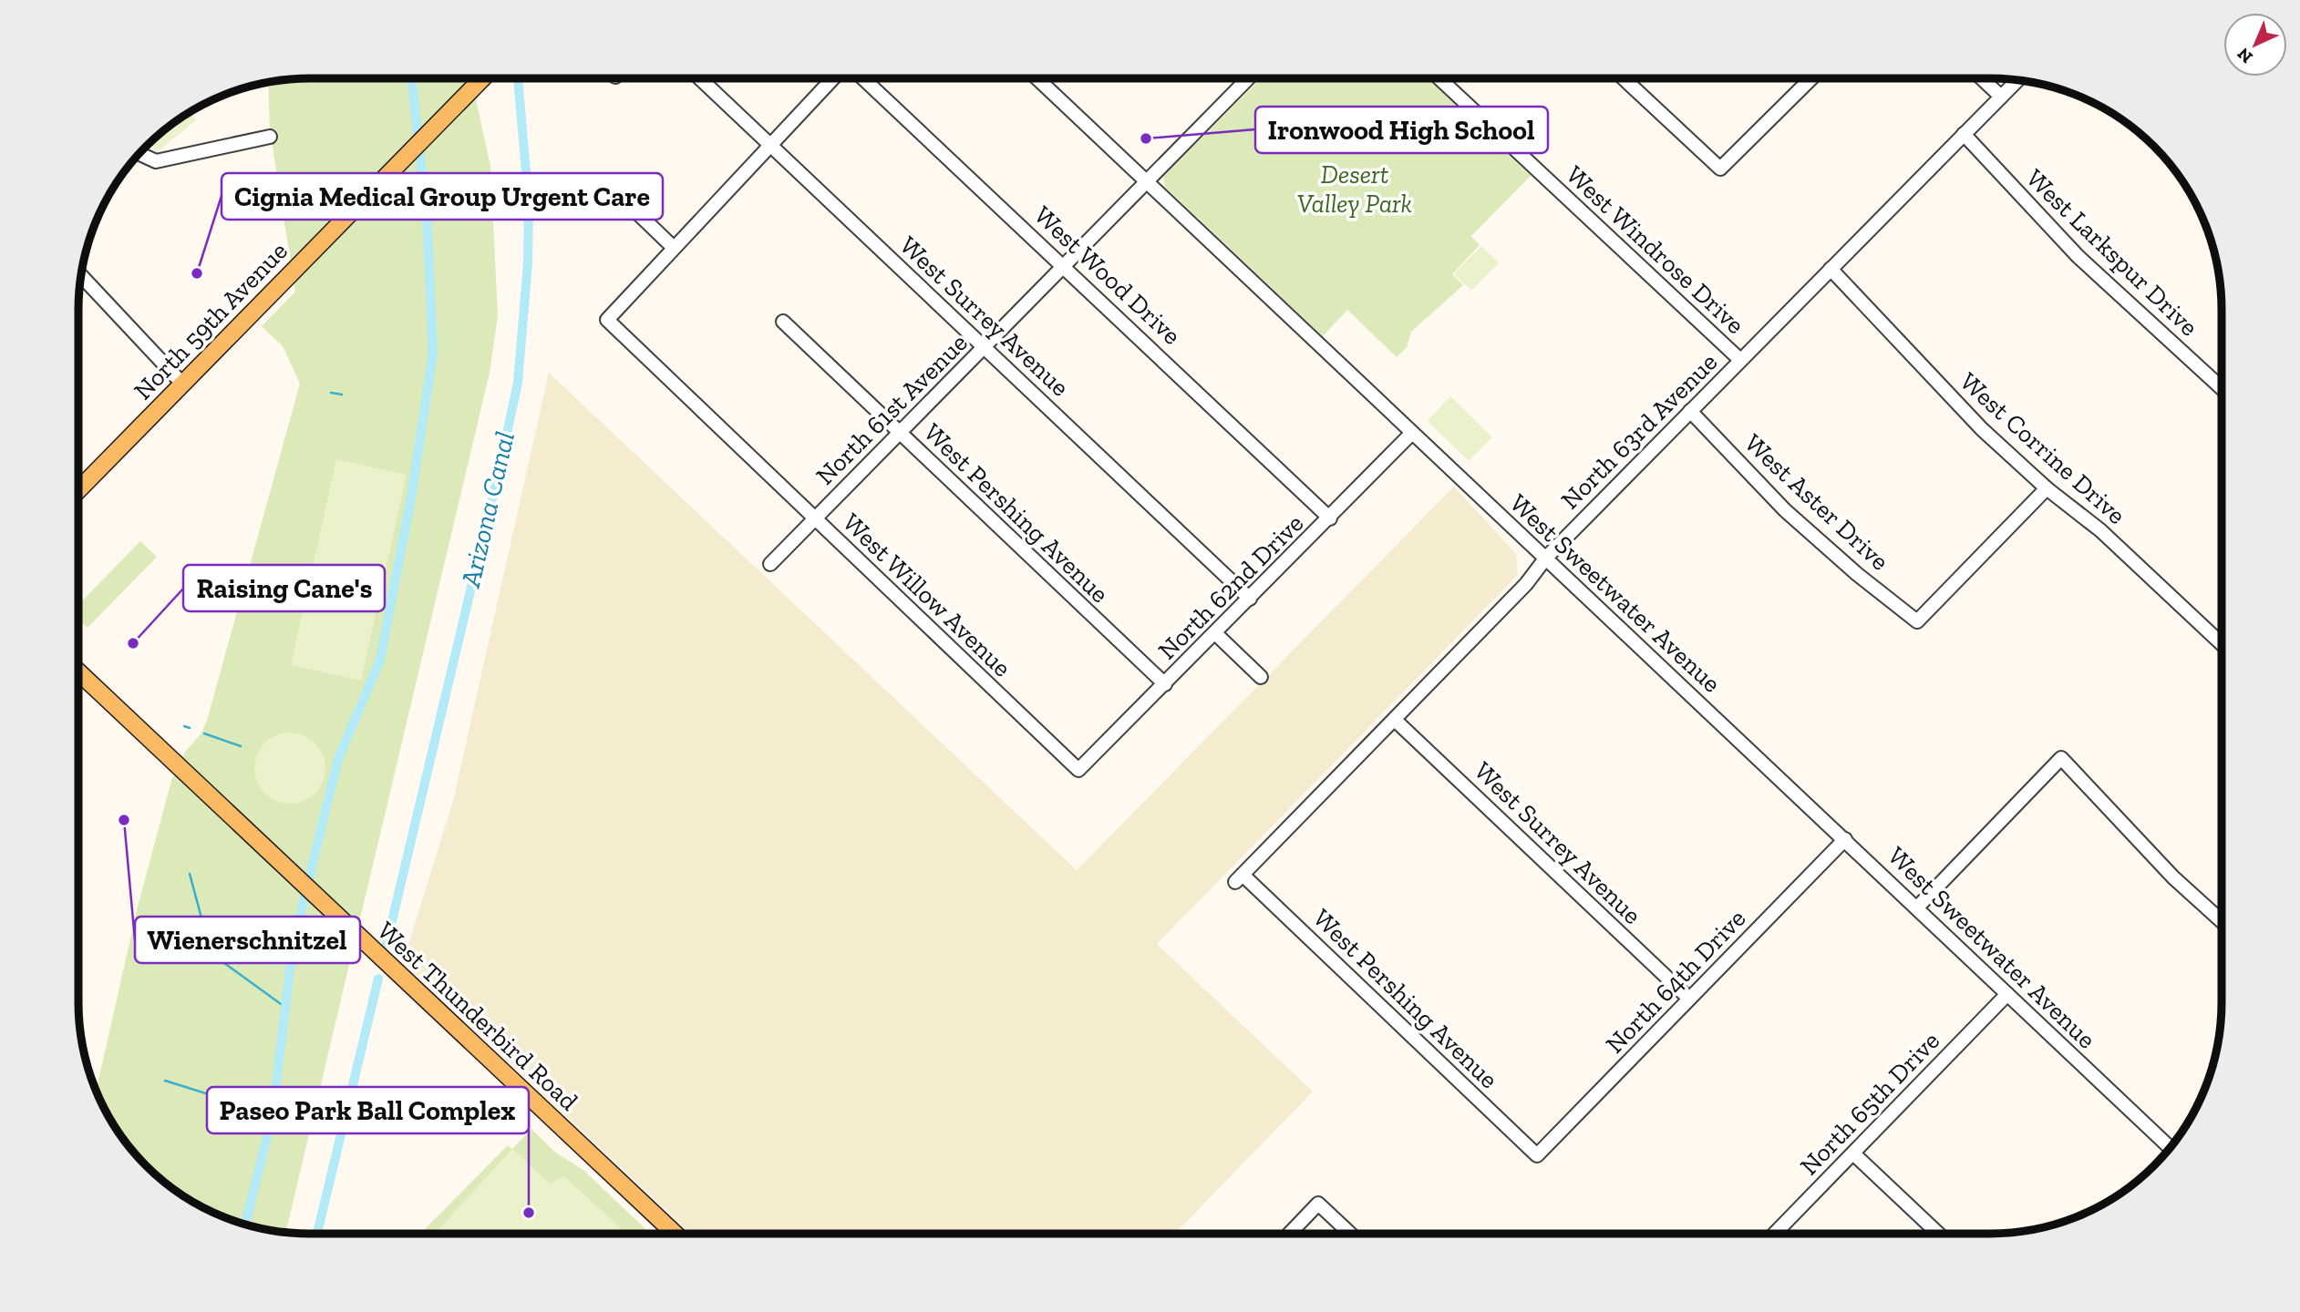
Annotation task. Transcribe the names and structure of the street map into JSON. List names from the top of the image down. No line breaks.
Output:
{"streets":{"main road":["North 59th Avenue","West Thunderbird Road"],"street":["West Windrose Drive","West Larkspur Drive","West Wood Drive","West Surrey Avenue","North 61st Avenue","North 63rd Avenue","West Corrine Drive","West Aster Drive","West Pershing Avenue","North 62nd Drive","West Sweetwater Avenue","West Willow Avenue","North 64th Drive","North 65th Drive"]},"crossings":[["West Windrose Drive","North 63rd Avenue"],["West Larkspur Drive","North 63rd Avenue"],["West Wood Drive","North 61st Avenue"],["West Wood Drive","North 62nd Drive"],["West Surrey Avenue","North 61st Avenue"],["West Surrey Avenue","North 63rd Avenue"],["West Surrey Avenue","North 62nd Drive"],["West Surrey Avenue","North 64th Drive"],["North 61st Avenue","West Pershing Avenue"],["North 61st Avenue","West Sweetwater Avenue"],["North 61st Avenue","West Willow Avenue"],["North 63rd Avenue","West Corrine Drive"],["North 63rd Avenue","West Aster Drive"],["North 63rd Avenue","West Pershing Avenue"],["North 63rd Avenue","West Sweetwater Avenue"],["West Corrine Drive","West Aster Drive"],["West Pershing Avenue","North 62nd Drive"],["West Pershing Avenue","North 64th Drive"],["North 62nd Drive","West Sweetwater Avenue"],["North 62nd Drive","West Willow Avenue"],["West Sweetwater Avenue","North 64th Drive"],["West Sweetwater Avenue","North 65th Drive"]],"water":["Arizona Canal"],"parks":["Desert Valley Park"],"places":["Ironwood High School","Cignia Medical Group Urgent Care","Raising Cane's","Wienerschnitzel","Paseo Park Ball Complex"],"north":"bottom left"}
